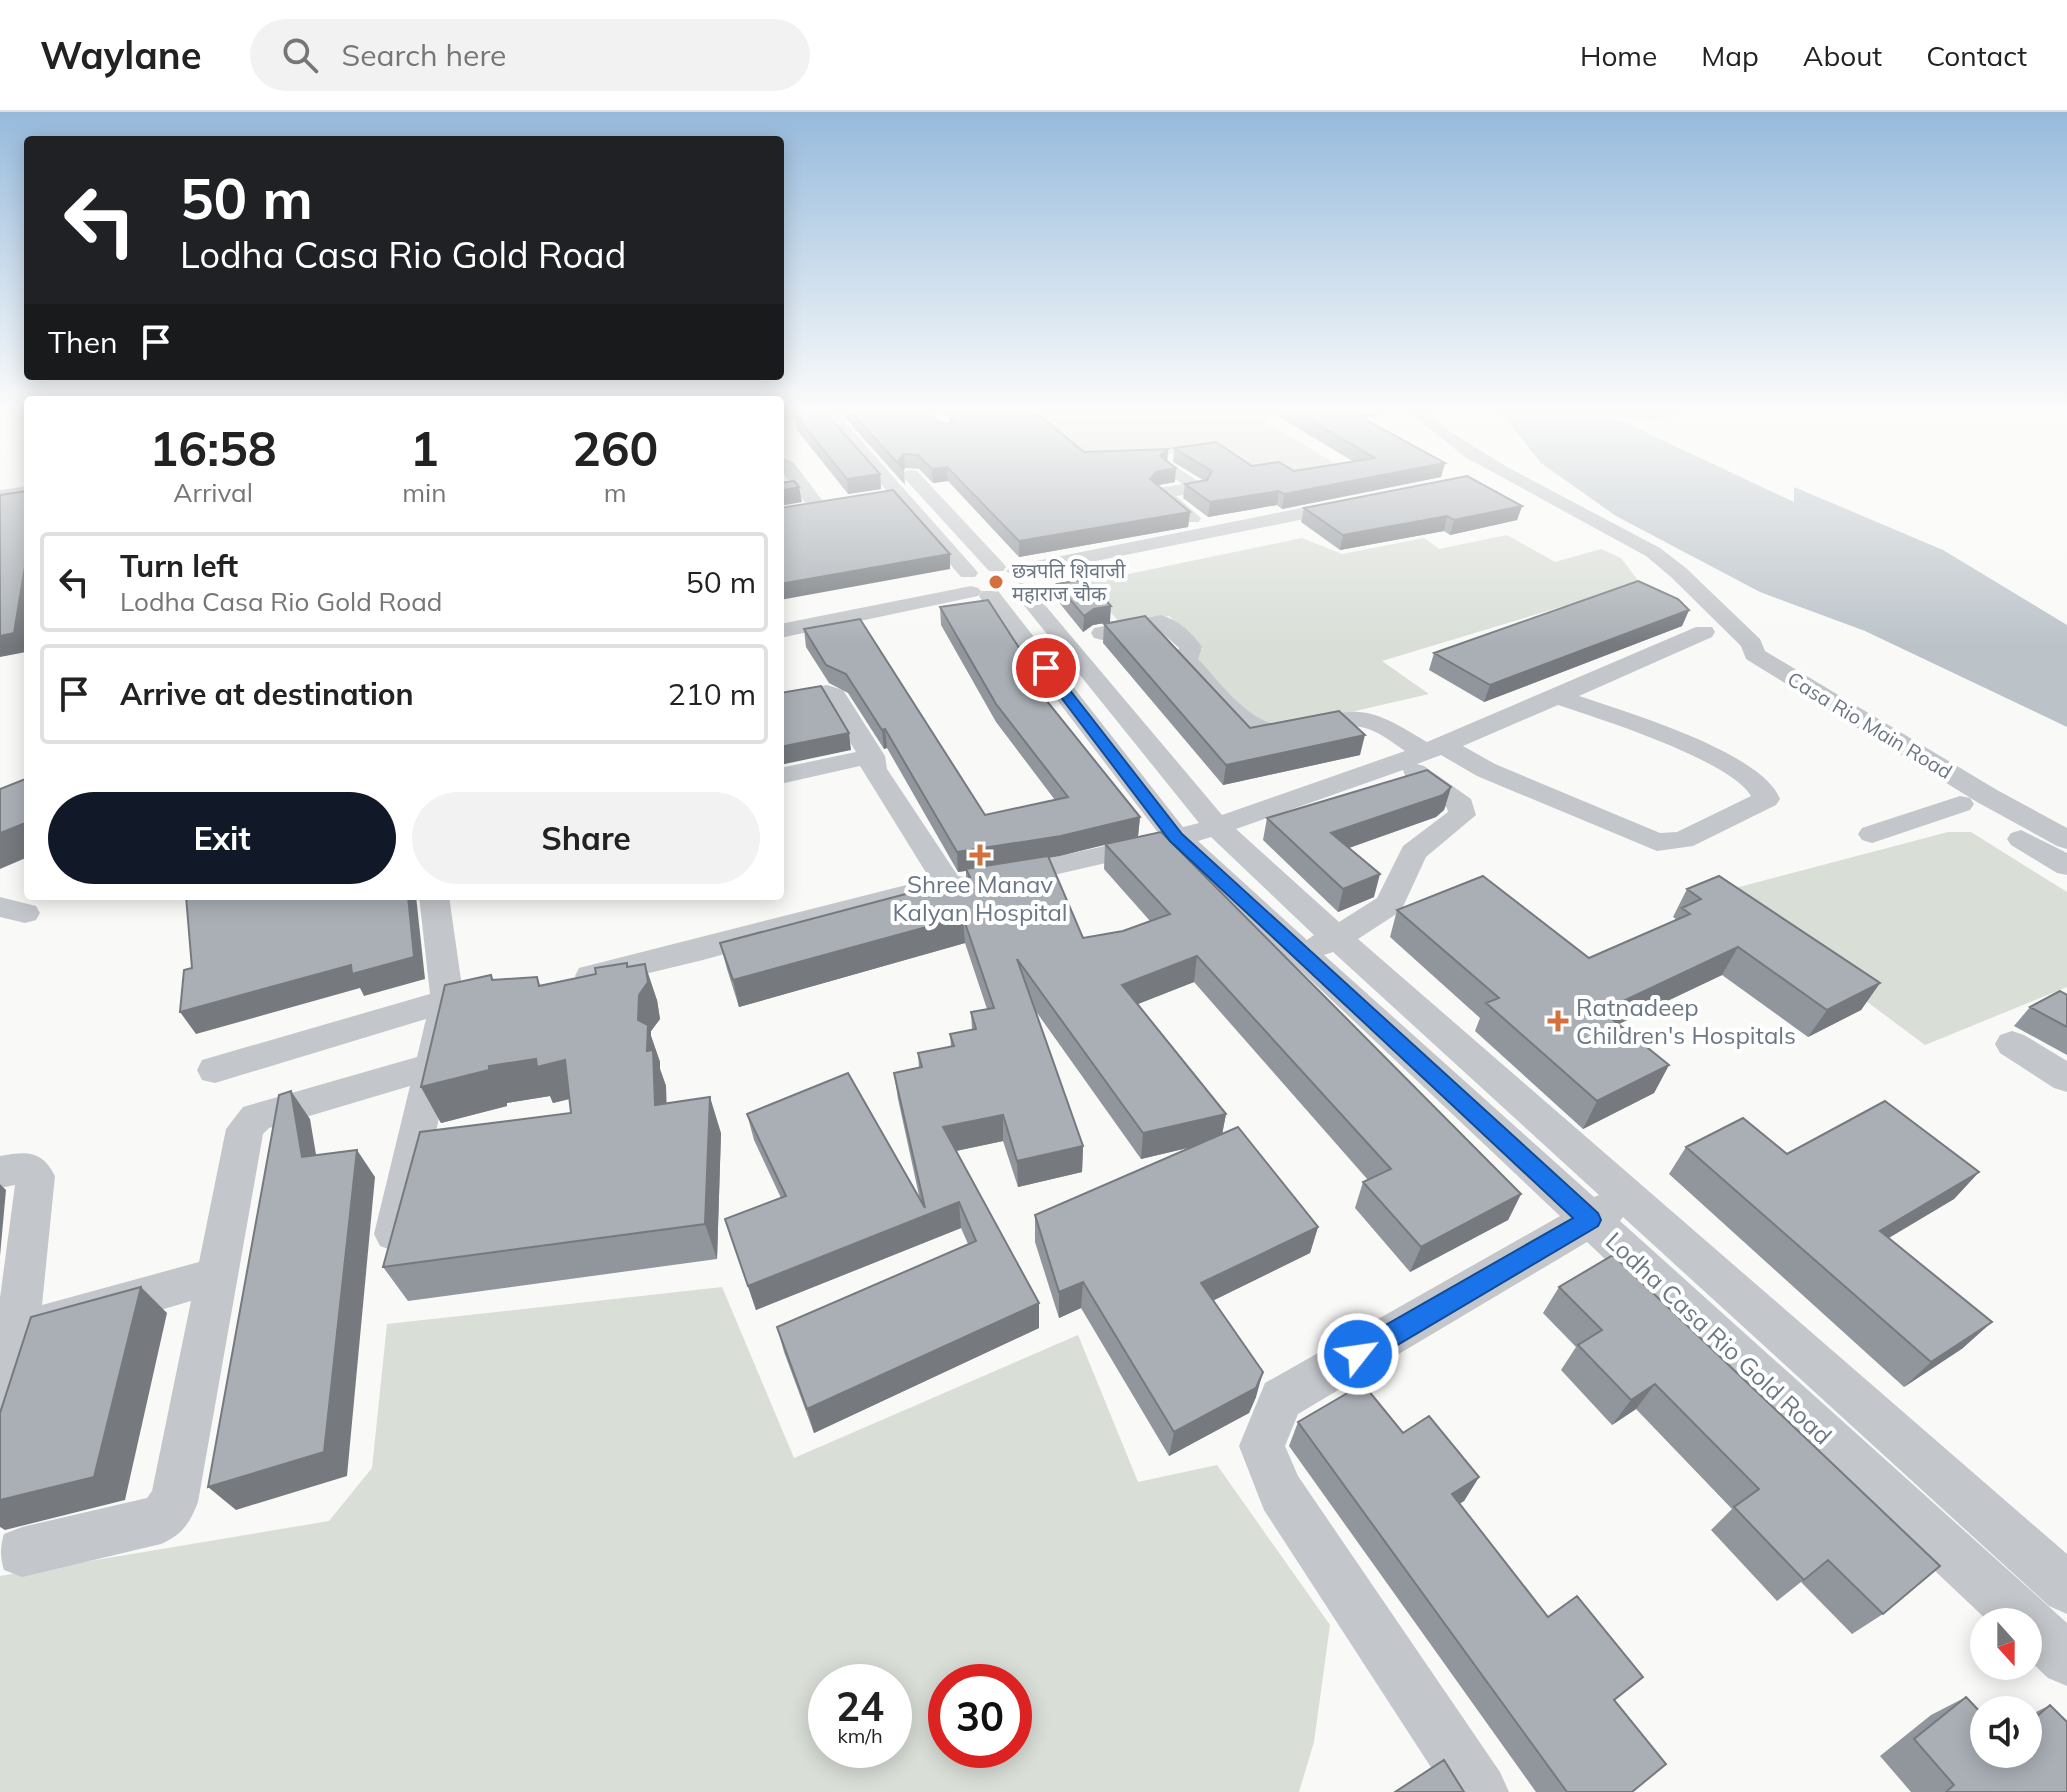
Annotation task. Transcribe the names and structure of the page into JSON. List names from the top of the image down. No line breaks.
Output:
{"streets":{"street":["Casa Rio Main Road","Lodha Casa Rio Gold Road"]},"places":{"other":["छत्रपति शिवाजी महाराज चौक"],"health":["Shree Manav Kalyan Hospital","Ratnadeep Children's Hospitals"]},"north":"bottom","page":{"header":"Waylane","search":"Search here","nav":["Home","Map","About","Contact"],"turn":["50 m","Lodha Casa Rio Gold Road"],"then":"Then","eta":["16:58","Arrival","1","min","260","m"],"list":[{"name":"Turn left","note":"Lodha Casa Rio Gold Road","value":"50 m"},{"name":"Arrive at destination","value":"210 m"}],"buttons":["Exit","Share"],"speed":"24 km/h","limit":"30"}}
